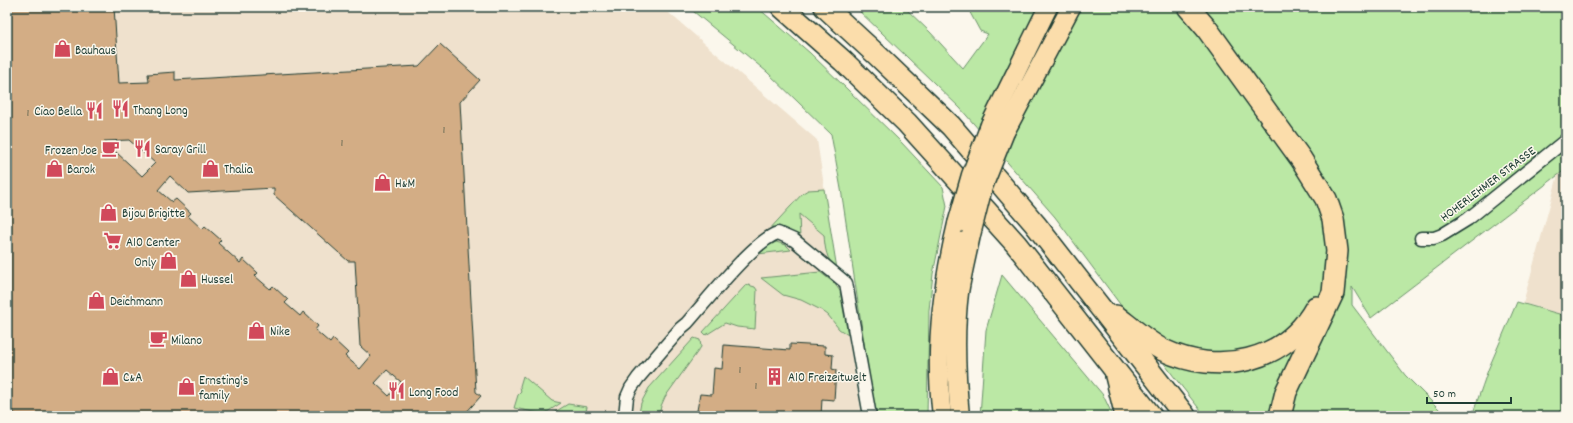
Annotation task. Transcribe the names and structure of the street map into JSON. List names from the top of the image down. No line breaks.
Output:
{"streets":{"street":["HOHERLEHMER STRASSE"]},"places":{"shop":["Bauhaus","Barok","Thalia","H&M","Bijou Brigitte","Only","Hussel","Deichmann","Nike","C&A","Ernsting's family"],"restaurant":["Thang Long","Ciao Bella","Saray Grill","Long Food"],"cafe":["Frozen Joe","Milano"],"supermarket":["A10 Center"],"building":["A10 Freizeitwelt"]},"house_numbers":["1","1","1","1","1"],"scale_bar":"50 m"}
